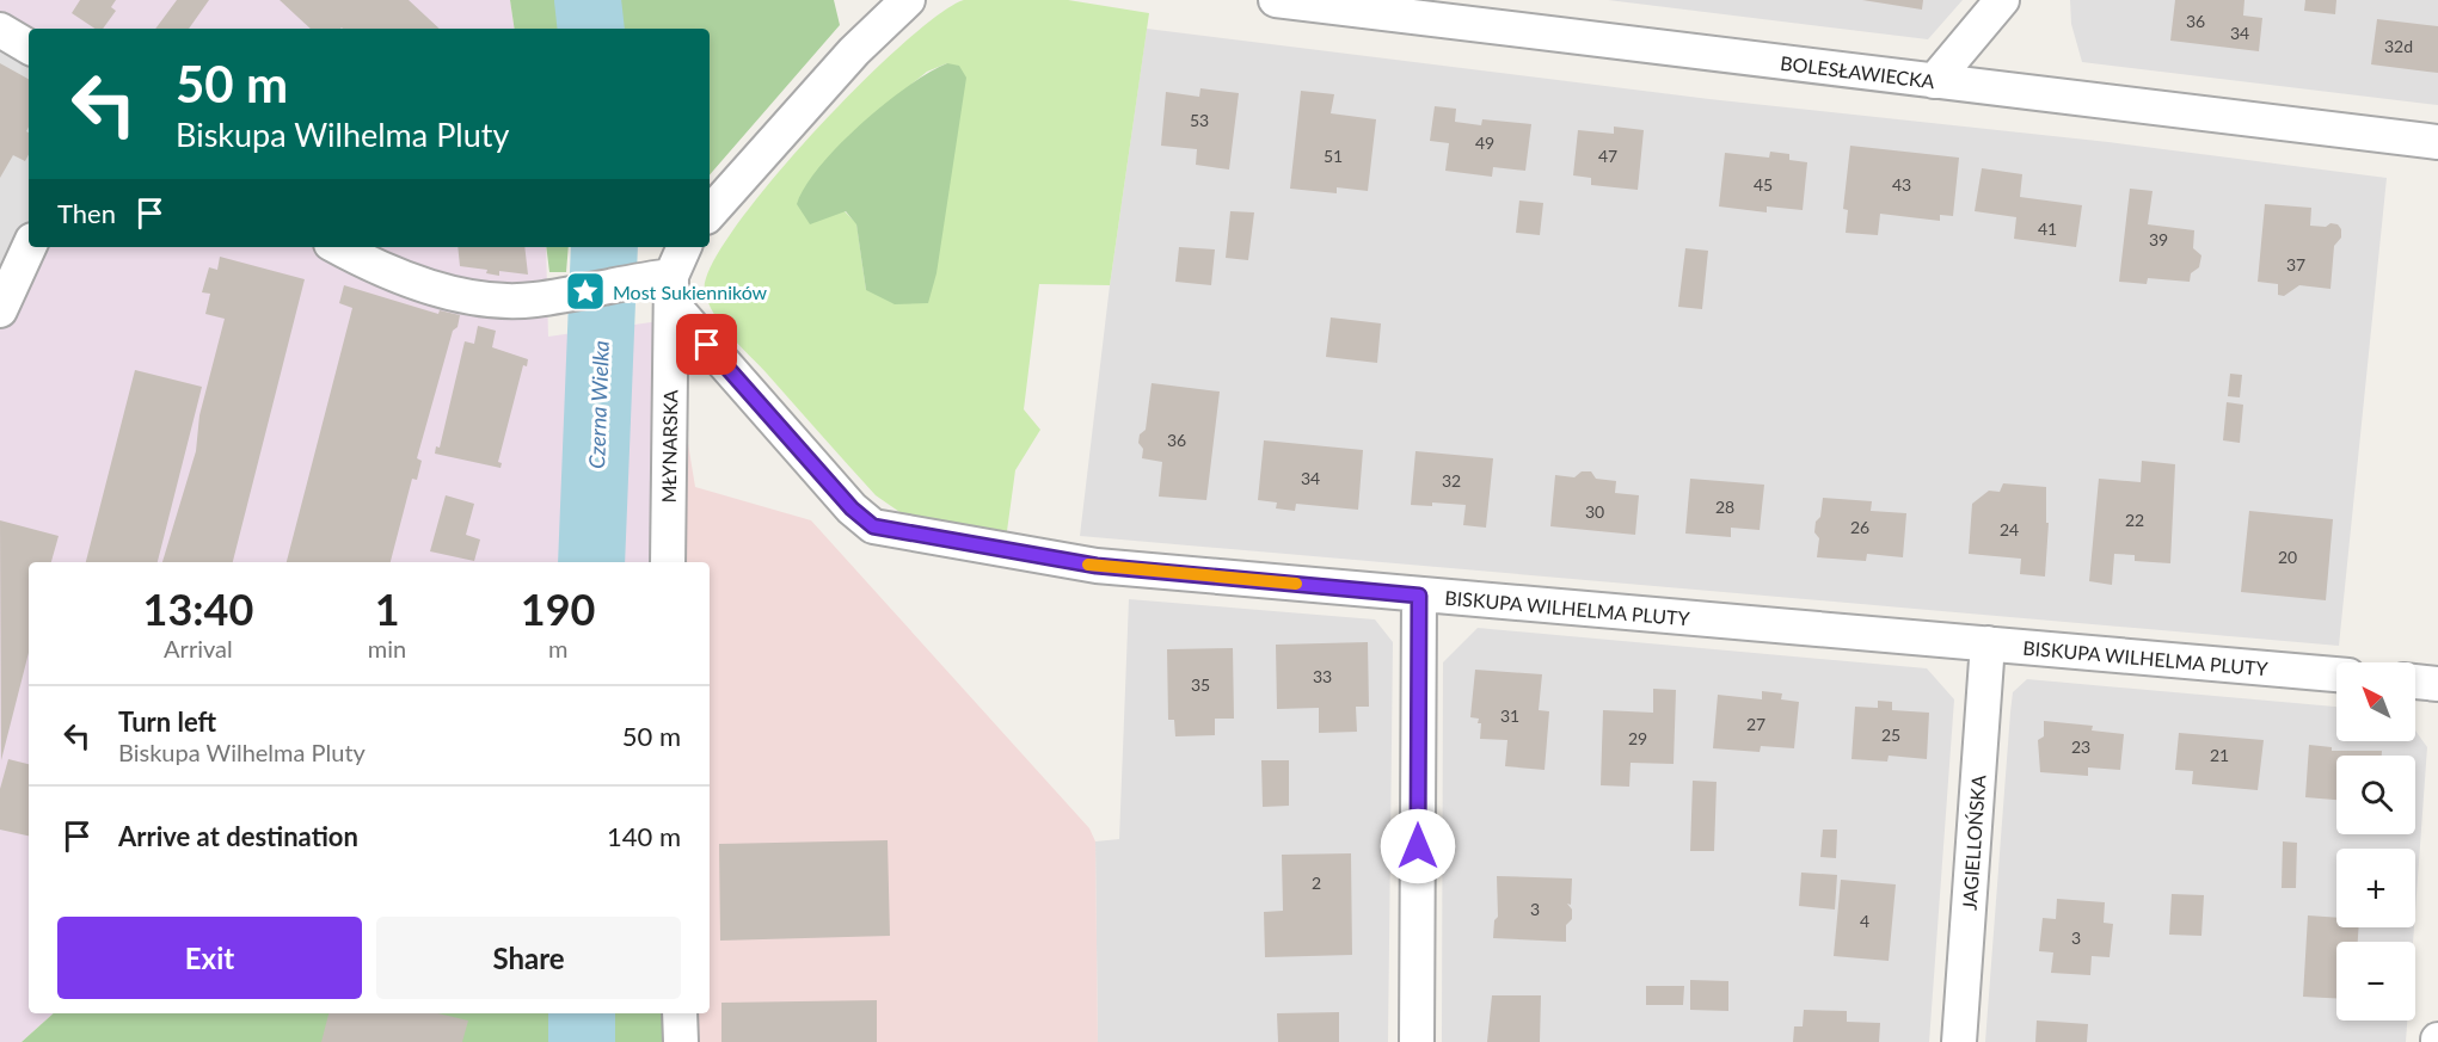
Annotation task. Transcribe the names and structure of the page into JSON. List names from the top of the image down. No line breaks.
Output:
{"streets":{"street":["BOLESŁAWIECKA","MŁYNARSKA","BISKUPA WILHELMA PLUTY","JAGIELLOŃSKA"]},"crossings":[["MŁYNARSKA","BISKUPA WILHELMA PLUTY"],["BISKUPA WILHELMA PLUTY","JAGIELLOŃSKA"]],"water":["Czerna Wielka"],"places":{"place":["Most Sukienników"]},"house_numbers":["36","34","32d","53","49","51","47","45","43","41","39","37","36","34","32","28","30","22","26","24","20","33","35","31","27","25","29","23","21","2","3","4","3"],"north":"top left","page":{"turn":["50 m","Biskupa Wilhelma Pluty"],"then":"Then","eta":["13:40","Arrival","1","min","190","m"],"map_buttons":["+","−"],"list":[{"name":"Turn left","note":"Biskupa Wilhelma Pluty","value":"50 m"},{"name":"Arrive at destination","value":"140 m"}],"buttons":["Exit","Share"]}}
